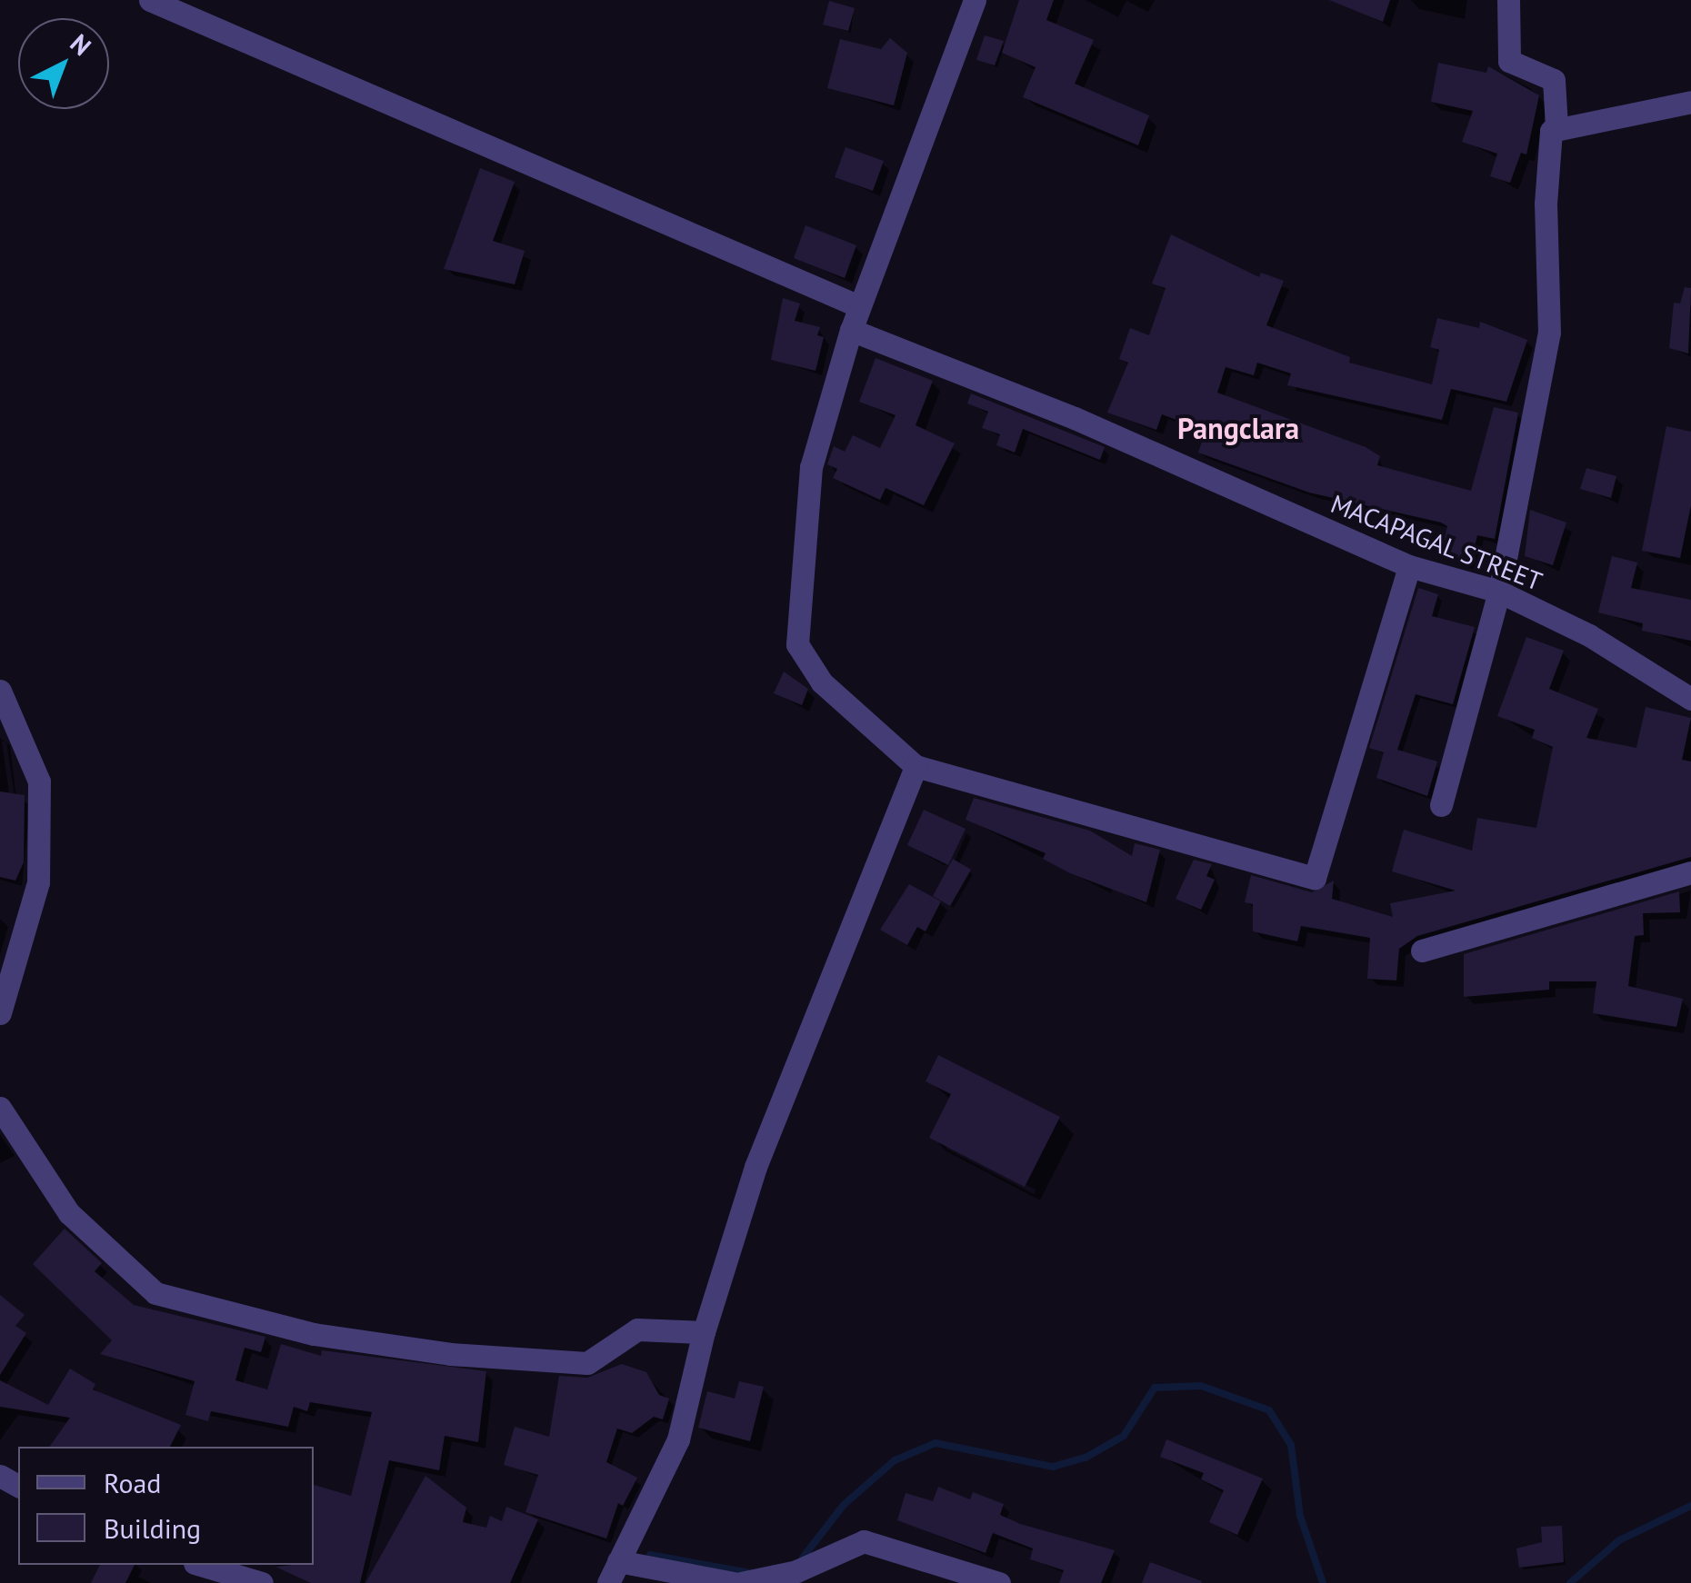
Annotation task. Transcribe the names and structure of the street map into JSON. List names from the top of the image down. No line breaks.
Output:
{"streets":{"street":["MACAPAGAL STREET"]},"districts":["Pangclara"],"legend":["Road","Building"],"north":"top right"}
